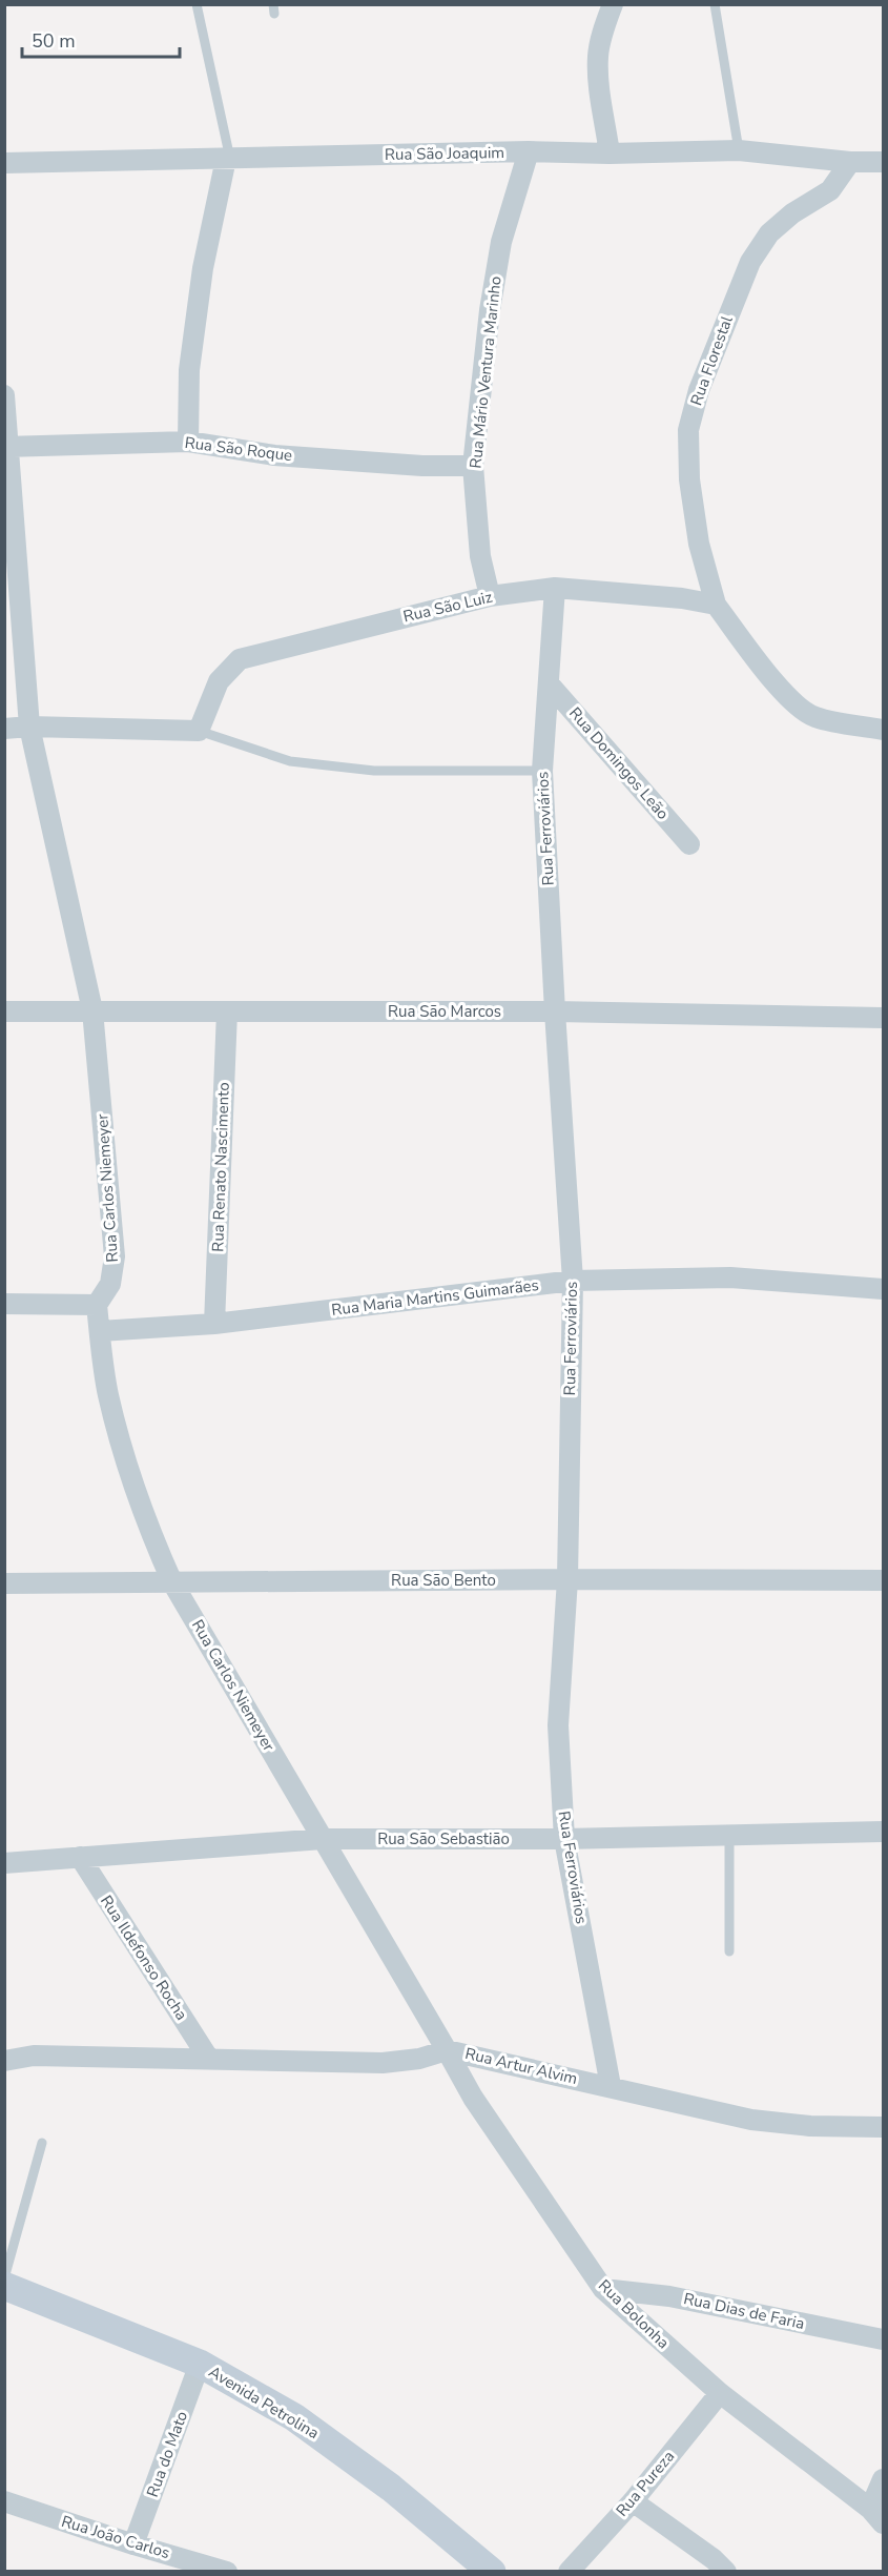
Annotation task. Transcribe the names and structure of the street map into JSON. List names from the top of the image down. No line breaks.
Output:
{"streets":{"street":["Rua São Joaquim","Rua Florestal","Rua Mário Ventura Marinho","Rua São Roque","Rua São Luiz","Rua Domingos Leão","Rua Ferroviários","Rua São Marcos","Rua Renato Nascimento","Rua Carlos Niemeyer","Rua Maria Martins Guimarães","Rua São Bento","Rua São Sebastião","Rua Ildefonso Rocha","Rua Artur Alvim","Rua Dias de Faria","Rua Bolonha","Avenida Petrolina","Rua do Mato","Rua Pureza","Rua João Carlos"]},"crossings":[["Rua São Joaquim","Rua Florestal"],["Rua São Joaquim","Rua Mário Ventura Marinho"],["Rua Florestal","Rua São Luiz"],["Rua Mário Ventura Marinho","Rua São Roque"],["Rua Mário Ventura Marinho","Rua São Luiz"],["Rua São Roque","Rua Carlos Niemeyer"],["Rua São Luiz","Rua Ferroviários"],["Rua Domingos Leão","Rua Ferroviários"],["Rua Ferroviários","Rua São Marcos"],["Rua Ferroviários","Rua Maria Martins Guimarães"],["Rua Ferroviários","Rua São Bento"],["Rua Ferroviários","Rua São Sebastião"],["Rua Ferroviários","Rua Artur Alvim"],["Rua São Marcos","Rua Renato Nascimento"],["Rua São Marcos","Rua Carlos Niemeyer"],["Rua Renato Nascimento","Rua Maria Martins Guimarães"],["Rua Carlos Niemeyer","Rua Maria Martins Guimarães"],["Rua Carlos Niemeyer","Rua São Bento"],["Rua Carlos Niemeyer","Rua São Sebastião"],["Rua Carlos Niemeyer","Rua Artur Alvim"],["Rua Carlos Niemeyer","Rua Bolonha"],["Rua São Sebastião","Rua Ildefonso Rocha"],["Rua Ildefonso Rocha","Rua Artur Alvim"],["Rua Artur Alvim","Rua Bolonha"],["Rua Dias de Faria","Rua Bolonha"],["Rua Bolonha","Rua Pureza"],["Avenida Petrolina","Rua do Mato"],["Rua do Mato","Rua João Carlos"]],"scale_bar":"50 m"}
